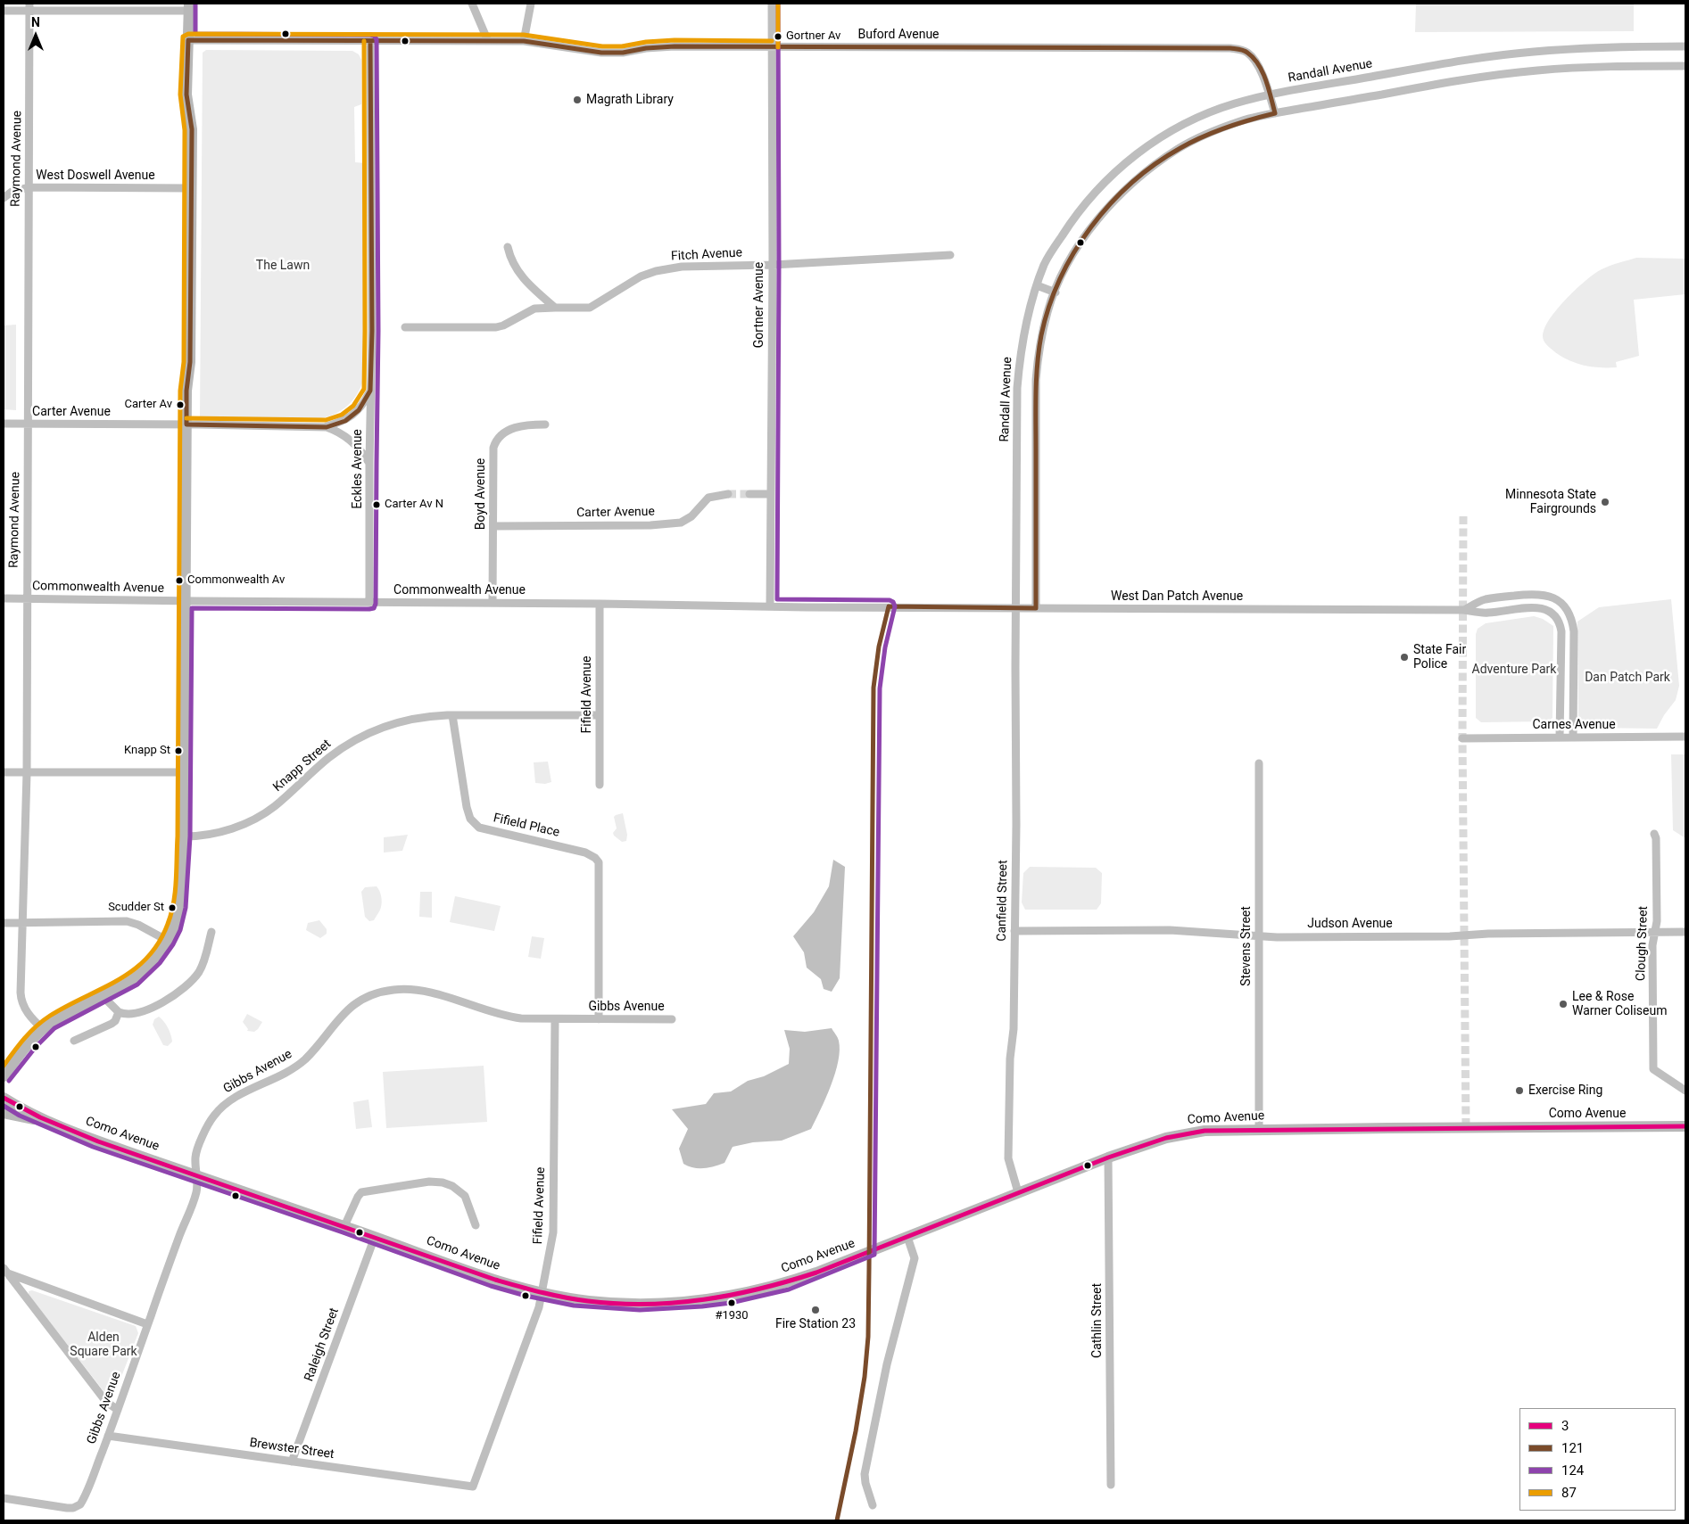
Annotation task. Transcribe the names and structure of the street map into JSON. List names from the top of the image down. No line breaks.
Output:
{"streets":{"main road":["Como Avenue"],"street":["Buford Avenue","Randall Avenue","Raymond Avenue","West Doswell Avenue","Fitch Avenue","Gortner Avenue","Carter Avenue","Eckles Avenue","Boyd Avenue","Commonwealth Avenue","West Dan Patch Avenue","Fifield Avenue","Carnes Avenue","Knapp Street","Fifield Place","Canfield Street","Judson Avenue","Clough Street","Stevens Street","Gibbs Avenue","Cathlin Street","Raleigh Street","Brewster Street"]},"crossings":[["Buford Avenue","Randall Avenue"],["Buford Avenue","Gortner Avenue"],["Buford Avenue","Eckles Avenue"],["Randall Avenue","West Dan Patch Avenue"],["Randall Avenue","Canfield Street"],["Raymond Avenue","West Doswell Avenue"],["Raymond Avenue","Carter Avenue"],["Raymond Avenue","Commonwealth Avenue"],["Fitch Avenue","Gortner Avenue"],["Gortner Avenue","Commonwealth Avenue"],["Carter Avenue","Eckles Avenue"],["Carter Avenue","Boyd Avenue"],["Eckles Avenue","Commonwealth Avenue"],["Boyd Avenue","Commonwealth Avenue"],["Commonwealth Avenue","West Dan Patch Avenue"],["Commonwealth Avenue","Fifield Avenue"],["West Dan Patch Avenue","Carnes Avenue"],["West Dan Patch Avenue","Canfield Street"],["Fifield Avenue","Knapp Street"],["Fifield Avenue","Gibbs Avenue"],["Fifield Avenue","Como Avenue"],["Fifield Avenue","Brewster Street"],["Knapp Street","Fifield Place"],["Fifield Place","Gibbs Avenue"],["Canfield Street","Judson Avenue"],["Canfield Street","Como Avenue"],["Judson Avenue","Clough Street"],["Judson Avenue","Stevens Street"],["Stevens Street","Como Avenue"],["Gibbs Avenue","Como Avenue"],["Gibbs Avenue","Brewster Street"],["Como Avenue","Cathlin Street"],["Como Avenue","Raleigh Street"],["Raleigh Street","Brewster Street"]],"parks":["The Lawn","Adventure Park","Dan Patch Park","Alden Square Park"],"places":["Gortner Av","Magrath Library","Carter Av","Minnesota State Fairgrounds","Carter Av N","Commonwealth Av","State Fair Police","Knapp St","Scudder St","Lee & Rose Warner Coliseum","Exercise Ring","#1930","Fire Station 23"],"lines":["transit line 124","transit line 87","transit line 121","transit line 3"],"legend":["3","121","124","87"],"north":"top"}
